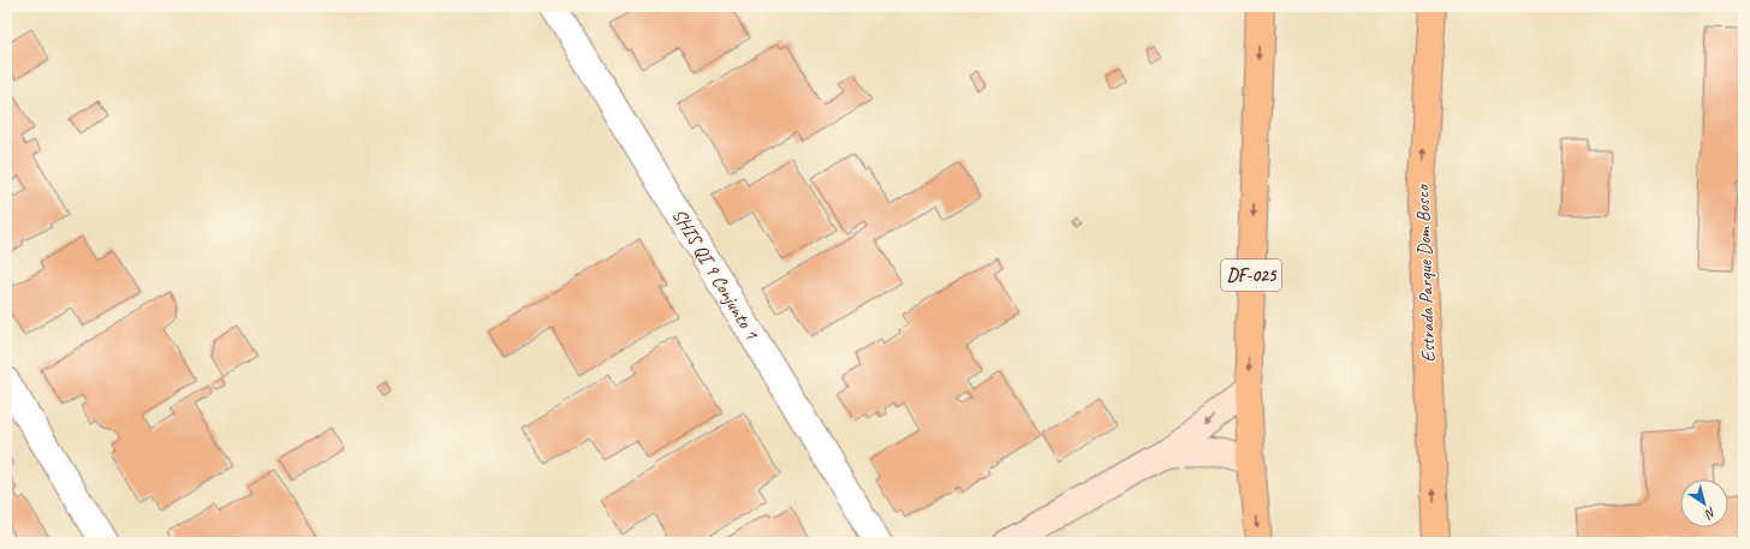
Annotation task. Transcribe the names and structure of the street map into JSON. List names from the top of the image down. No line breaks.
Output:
{"streets":{"main road":["Estrada Parque Dom Bosco","DF-025"],"street":["SHIS QI 9 Conjunto 1"]},"north":"bottom right"}
